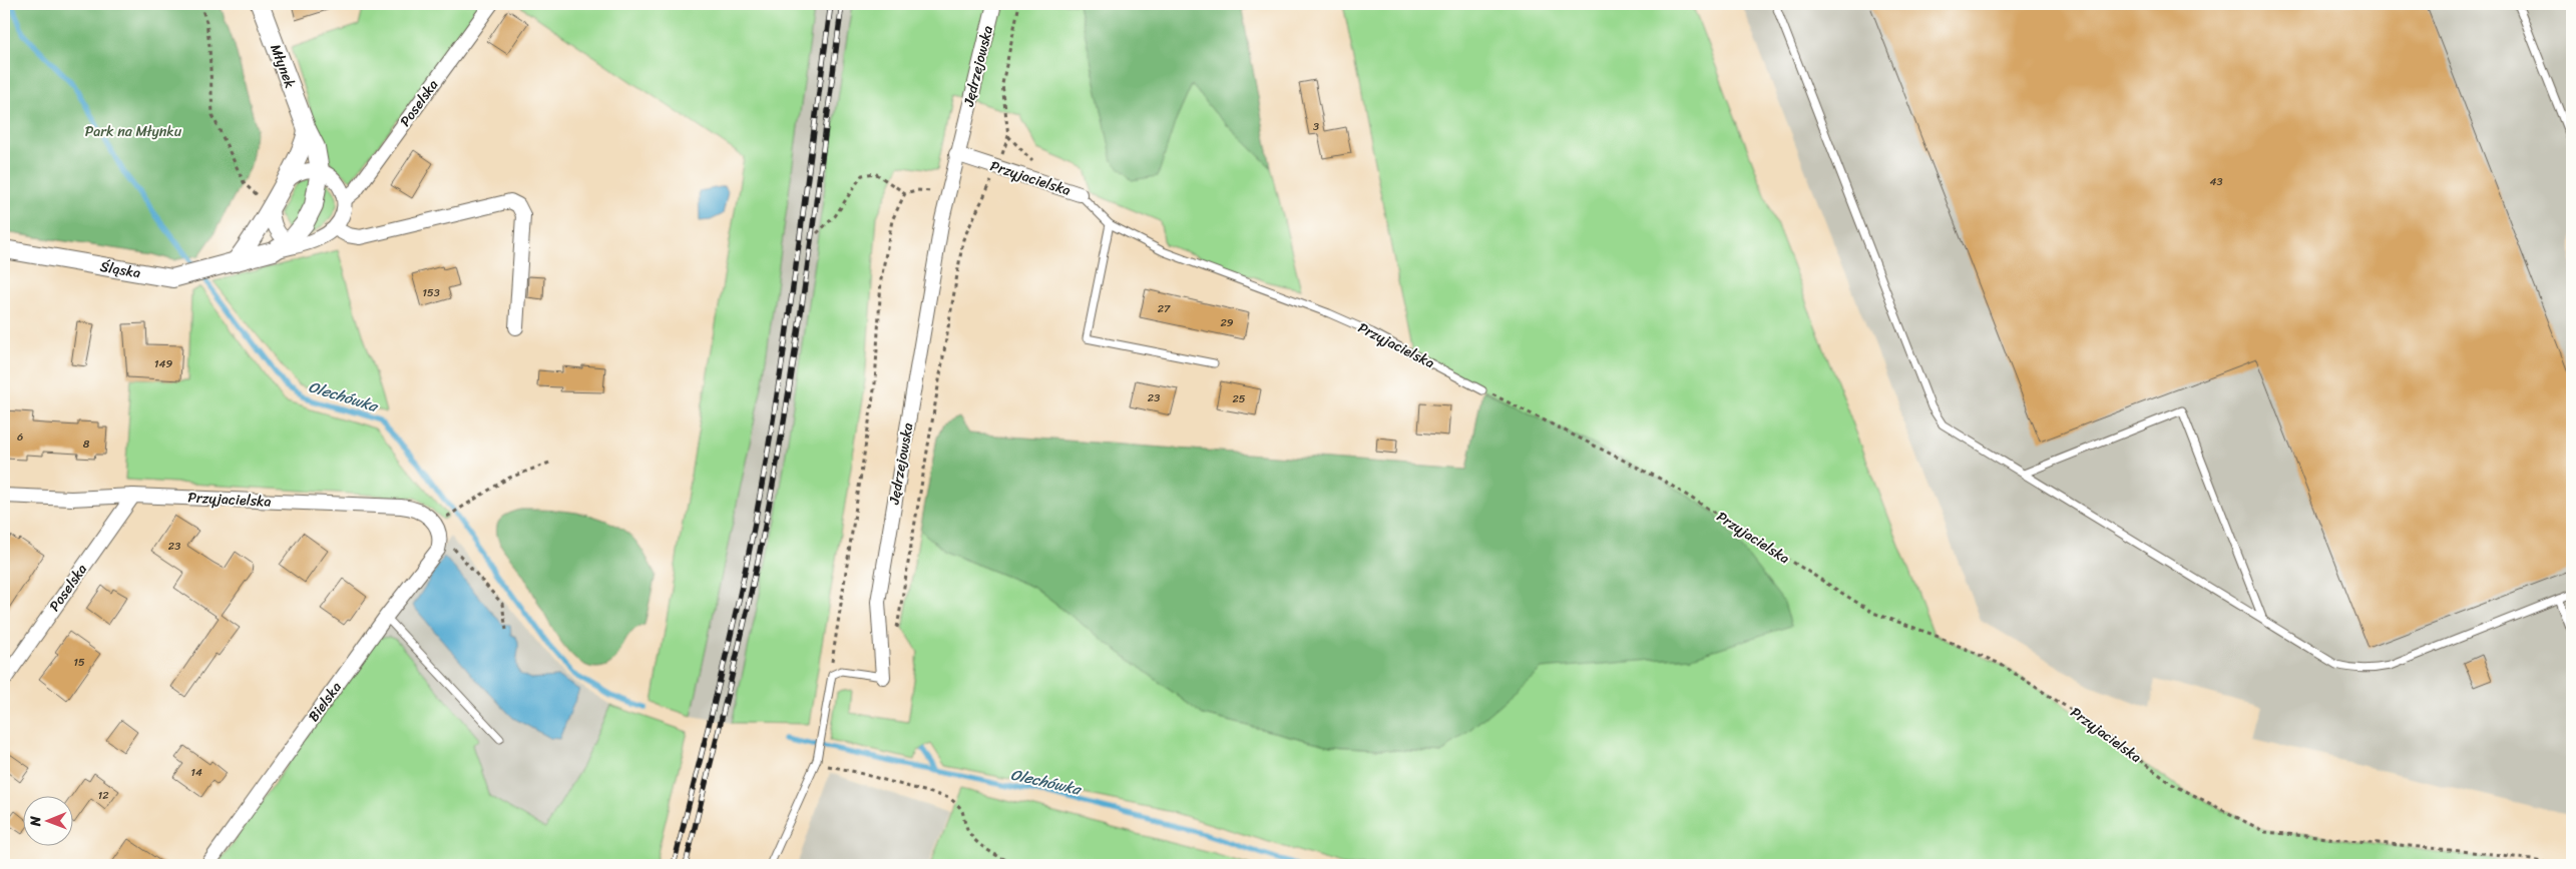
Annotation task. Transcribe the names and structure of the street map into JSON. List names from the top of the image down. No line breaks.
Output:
{"streets":{"street":["Młynek","Jędrzejowska","Poselska","Przyjacielska","Śląska","Bielska"]},"crossings":[["Jędrzejowska","Przyjacielska"],["Poselska","Przyjacielska"],["Przyjacielska","Bielska"]],"water":["Olechówka"],"parks":["Park na Młynku"],"house_numbers":["3","43","153","27","29","149","23","25","6","8","23","15","14","12"],"north":"left"}
